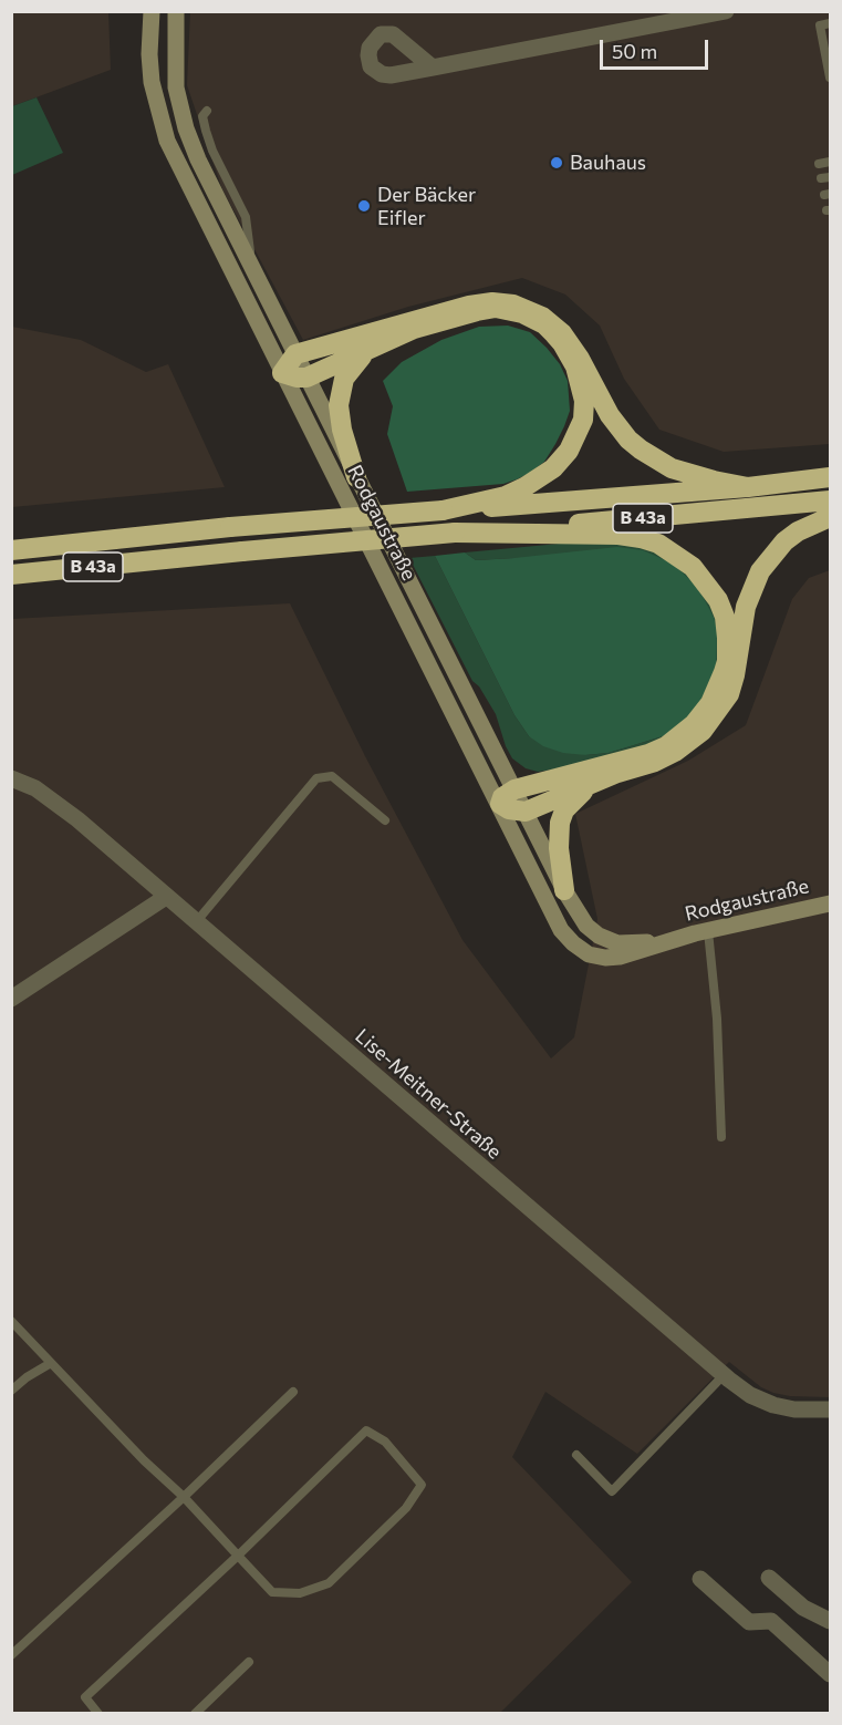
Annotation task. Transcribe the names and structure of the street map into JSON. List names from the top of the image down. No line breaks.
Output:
{"streets":{"highway":["B 43a"],"main road":["Rodgaustraße"],"street":["Lise-Meitner-Straße"]},"places":["Bauhaus","Der Bäcker Eifler"],"scale_bar":"50 m"}
